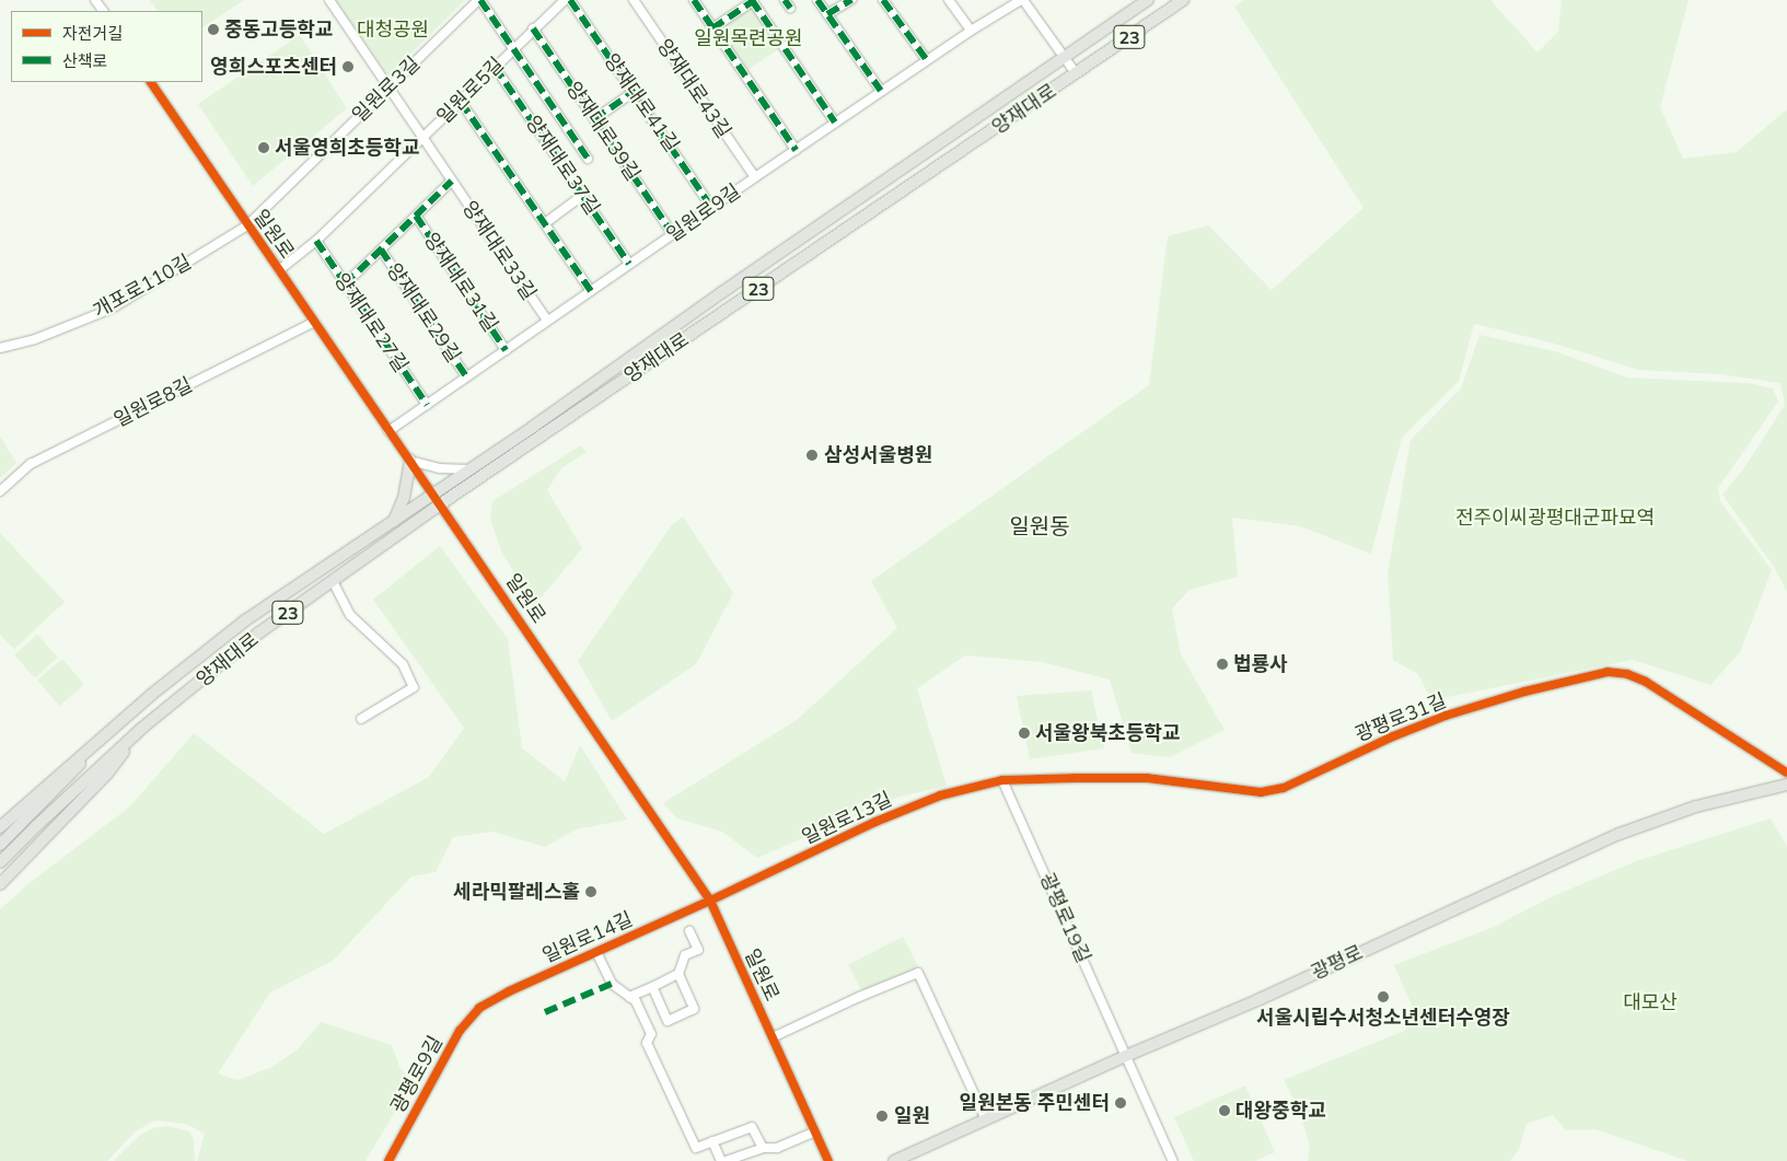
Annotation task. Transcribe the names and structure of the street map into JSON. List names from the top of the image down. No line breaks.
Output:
{"streets":{"main road":["23","양재대로","광평로"],"street":["양재대로43길","일원로3길","일원로5길","양재대로41길","양재대로39길","양재대로37길","일원로9길","일원로","양재대로33길","양재대로31길","개포로110길","양재대로29길","양재대로27길","일원로8길","광평로31길","일원로13길","광평로19길","일원로14길","광평로9길"]},"crossings":[["양재대로43길","일원로9길"],["일원로3길","일원로"],["일원로3길","양재대로33길"],["일원로3길","개포로110길"],["일원로5길","양재대로39길"],["일원로5길","양재대로37길"],["일원로5길","일원로"],["일원로5길","양재대로33길"],["일원로5길","양재대로27길"],["양재대로41길","일원로9길"],["양재대로","일원로"],["양재대로39길","일원로9길"],["양재대로37길","일원로9길"],["일원로9길","일원로"],["일원로9길","양재대로33길"],["일원로9길","양재대로31길"],["일원로9길","양재대로29길"],["일원로9길","양재대로27길"],["일원로","개포로110길"],["일원로","일원로8길"],["일원로","일원로13길"],["일원로","일원로14길"],["양재대로33길","양재대로31길"],["양재대로33길","양재대로29길"],["양재대로33길","양재대로27길"],["광평로31길","일원로13길"],["광평로31길","광평로19길"],["일원로13길","광평로19길"],["일원로13길","일원로14길"],["광평로19길","광평로"],["일원로14길","광평로9길"]],"districts":["일원동"],"parks":["대청공원","일원목련공원","전주이씨광평대군파묘역","대모산"],"places":["중동고등학교","영희스포츠센터","서울영희초등학교","삼성서울병원","법룡사","서울왕북초등학교","세라믹팔레스홀","서울시립수서청소년센터수영장","일원본동 주민센터","대왕중학교","일원"],"legend":["자전거길","산책로"]}
